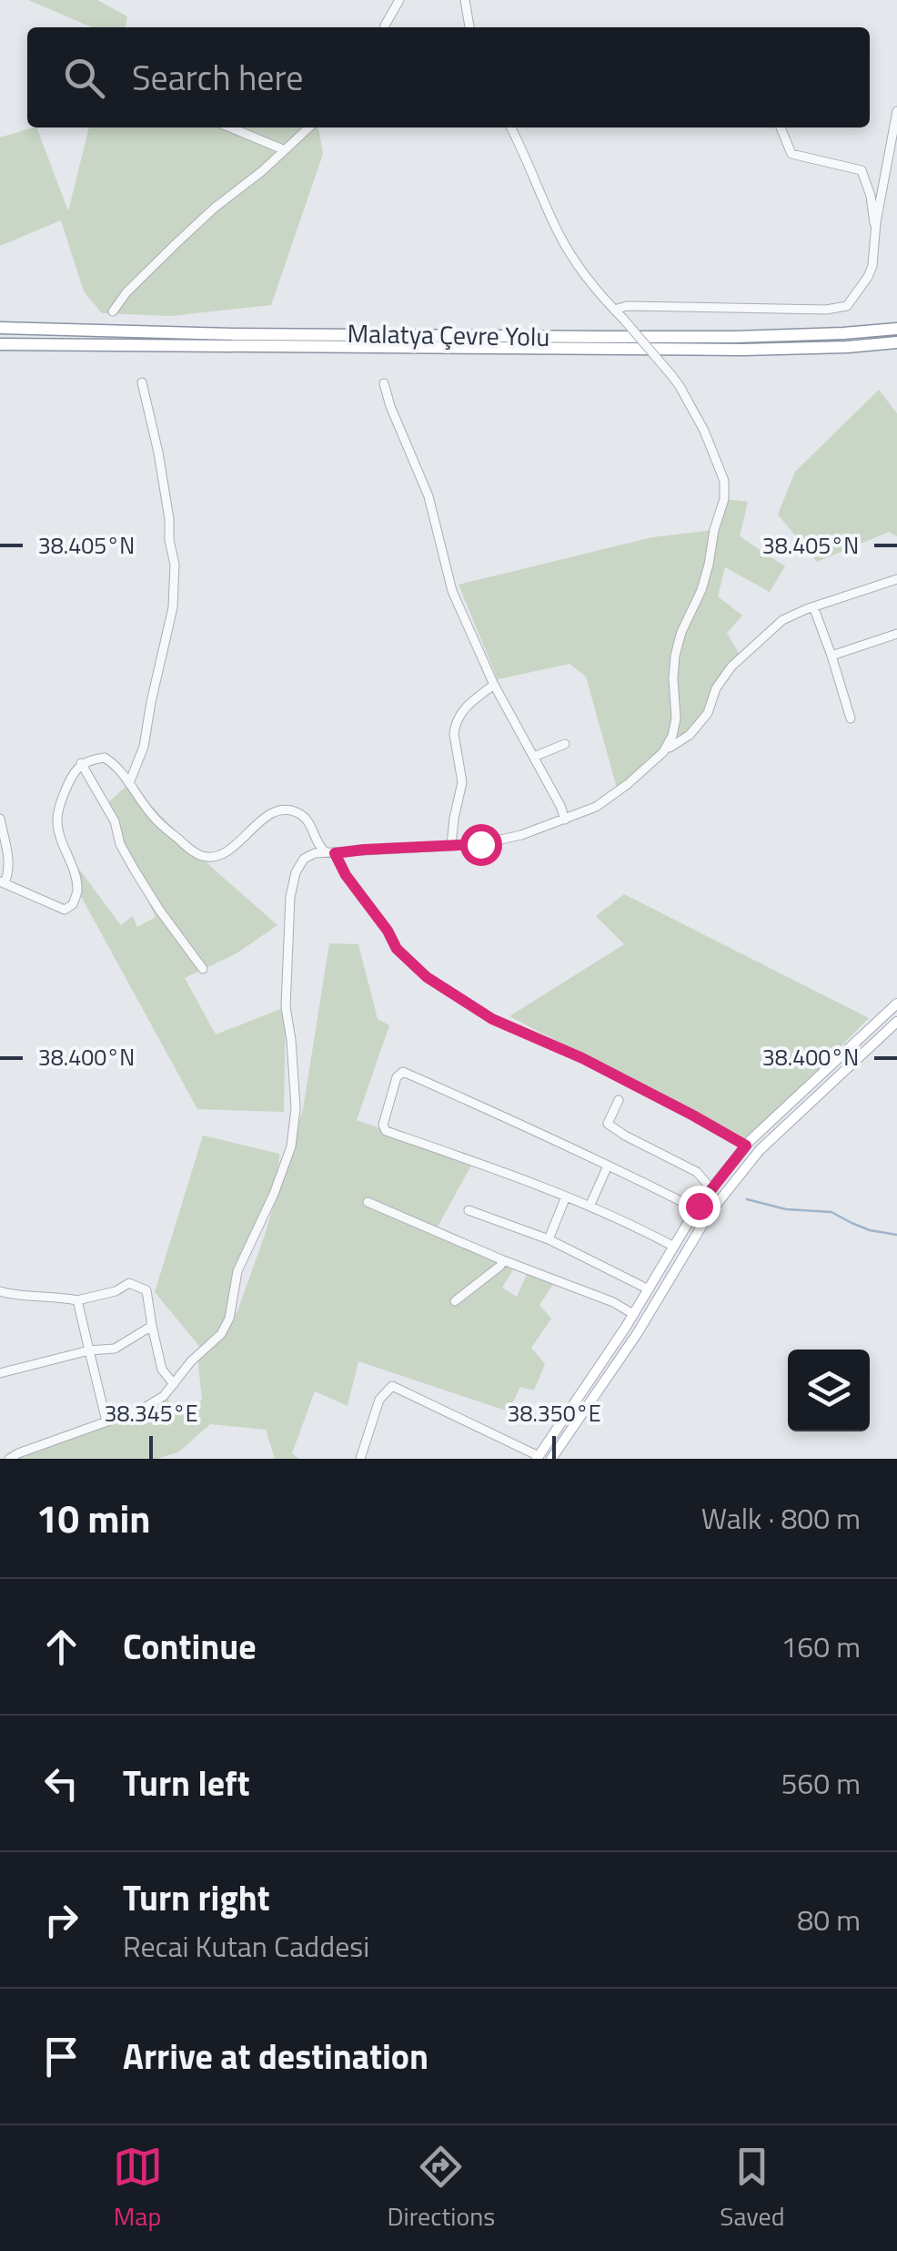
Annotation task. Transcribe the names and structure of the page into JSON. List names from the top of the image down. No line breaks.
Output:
{"streets":{"highway":["Malatya Çevre Yolu"]},"page":{"search":"Search here","heading":["10 min","Walk · 800 m"],"list":[["Continue","160 m"],["Turn left","560 m"],["Turn right","Recai Kutan Caddesi","80 m"],"Arrive at destination"],"nav":["Map","Directions","Saved"]},"coordinates":["38.405°N","38.400°N","38.345°E","38.350°E"]}
